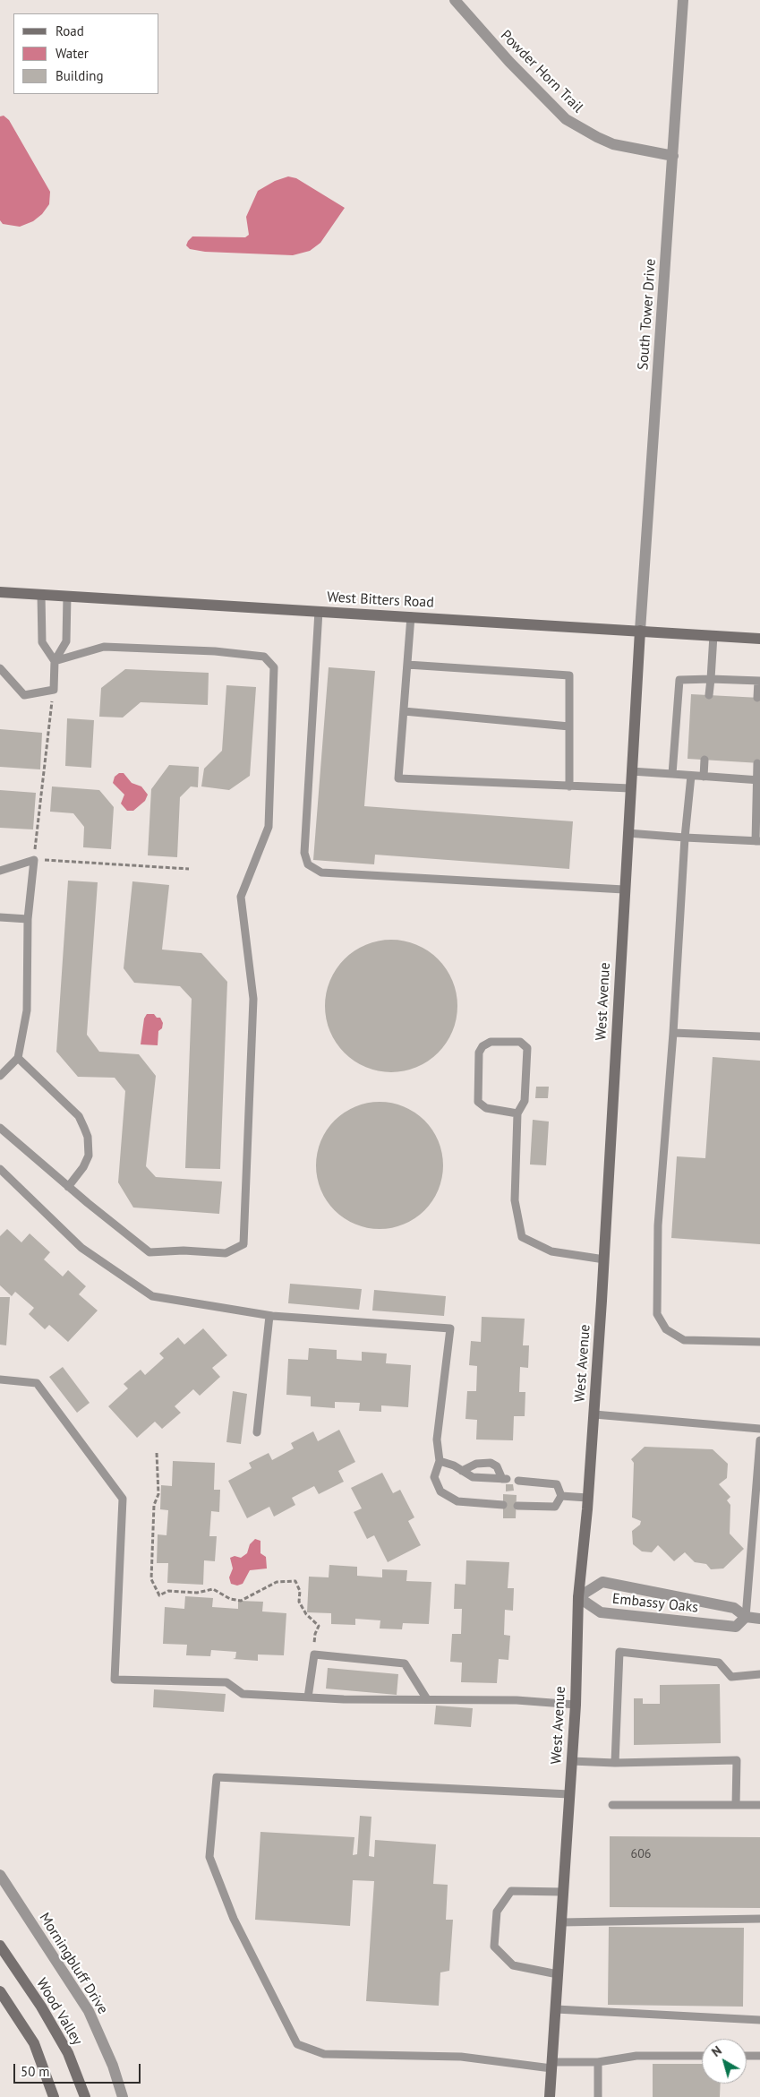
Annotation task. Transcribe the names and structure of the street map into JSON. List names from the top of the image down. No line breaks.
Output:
{"streets":{"main road":["West Bitters Road","West Avenue","Wood Valley"],"street":["Powder Horn Trail","South Tower Drive","Embassy Oaks","Morningbluff Drive"]},"crossings":[["Powder Horn Trail","South Tower Drive"],["South Tower Drive","West Bitters Road"],["South Tower Drive","West Avenue"],["West Bitters Road","West Avenue"],["West Avenue","Embassy Oaks"]],"house_numbers":["606"],"legend":["Road","Water","Building"],"scale_bar":"50 m","north":"top left"}
